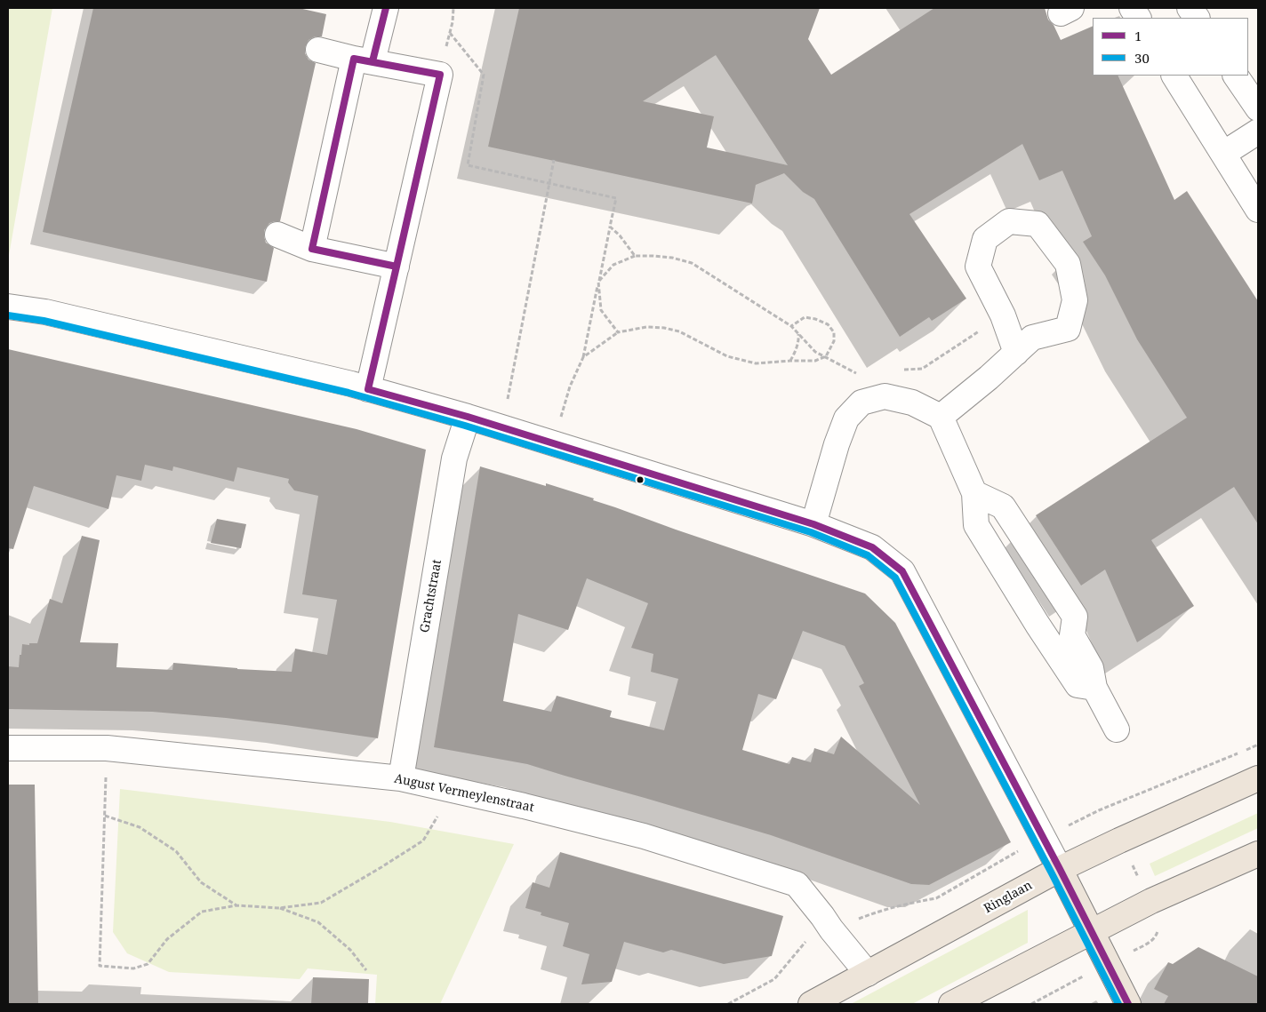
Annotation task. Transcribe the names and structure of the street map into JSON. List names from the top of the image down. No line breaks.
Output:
{"streets":{"main road":["Ringlaan"],"street":["Grachtstraat","August Vermeylenstraat"]},"crossings":[["Grachtstraat","August Vermeylenstraat"],["August Vermeylenstraat","Ringlaan"]],"lines":["transit line 1","transit line 30"],"legend":["1","30"]}
